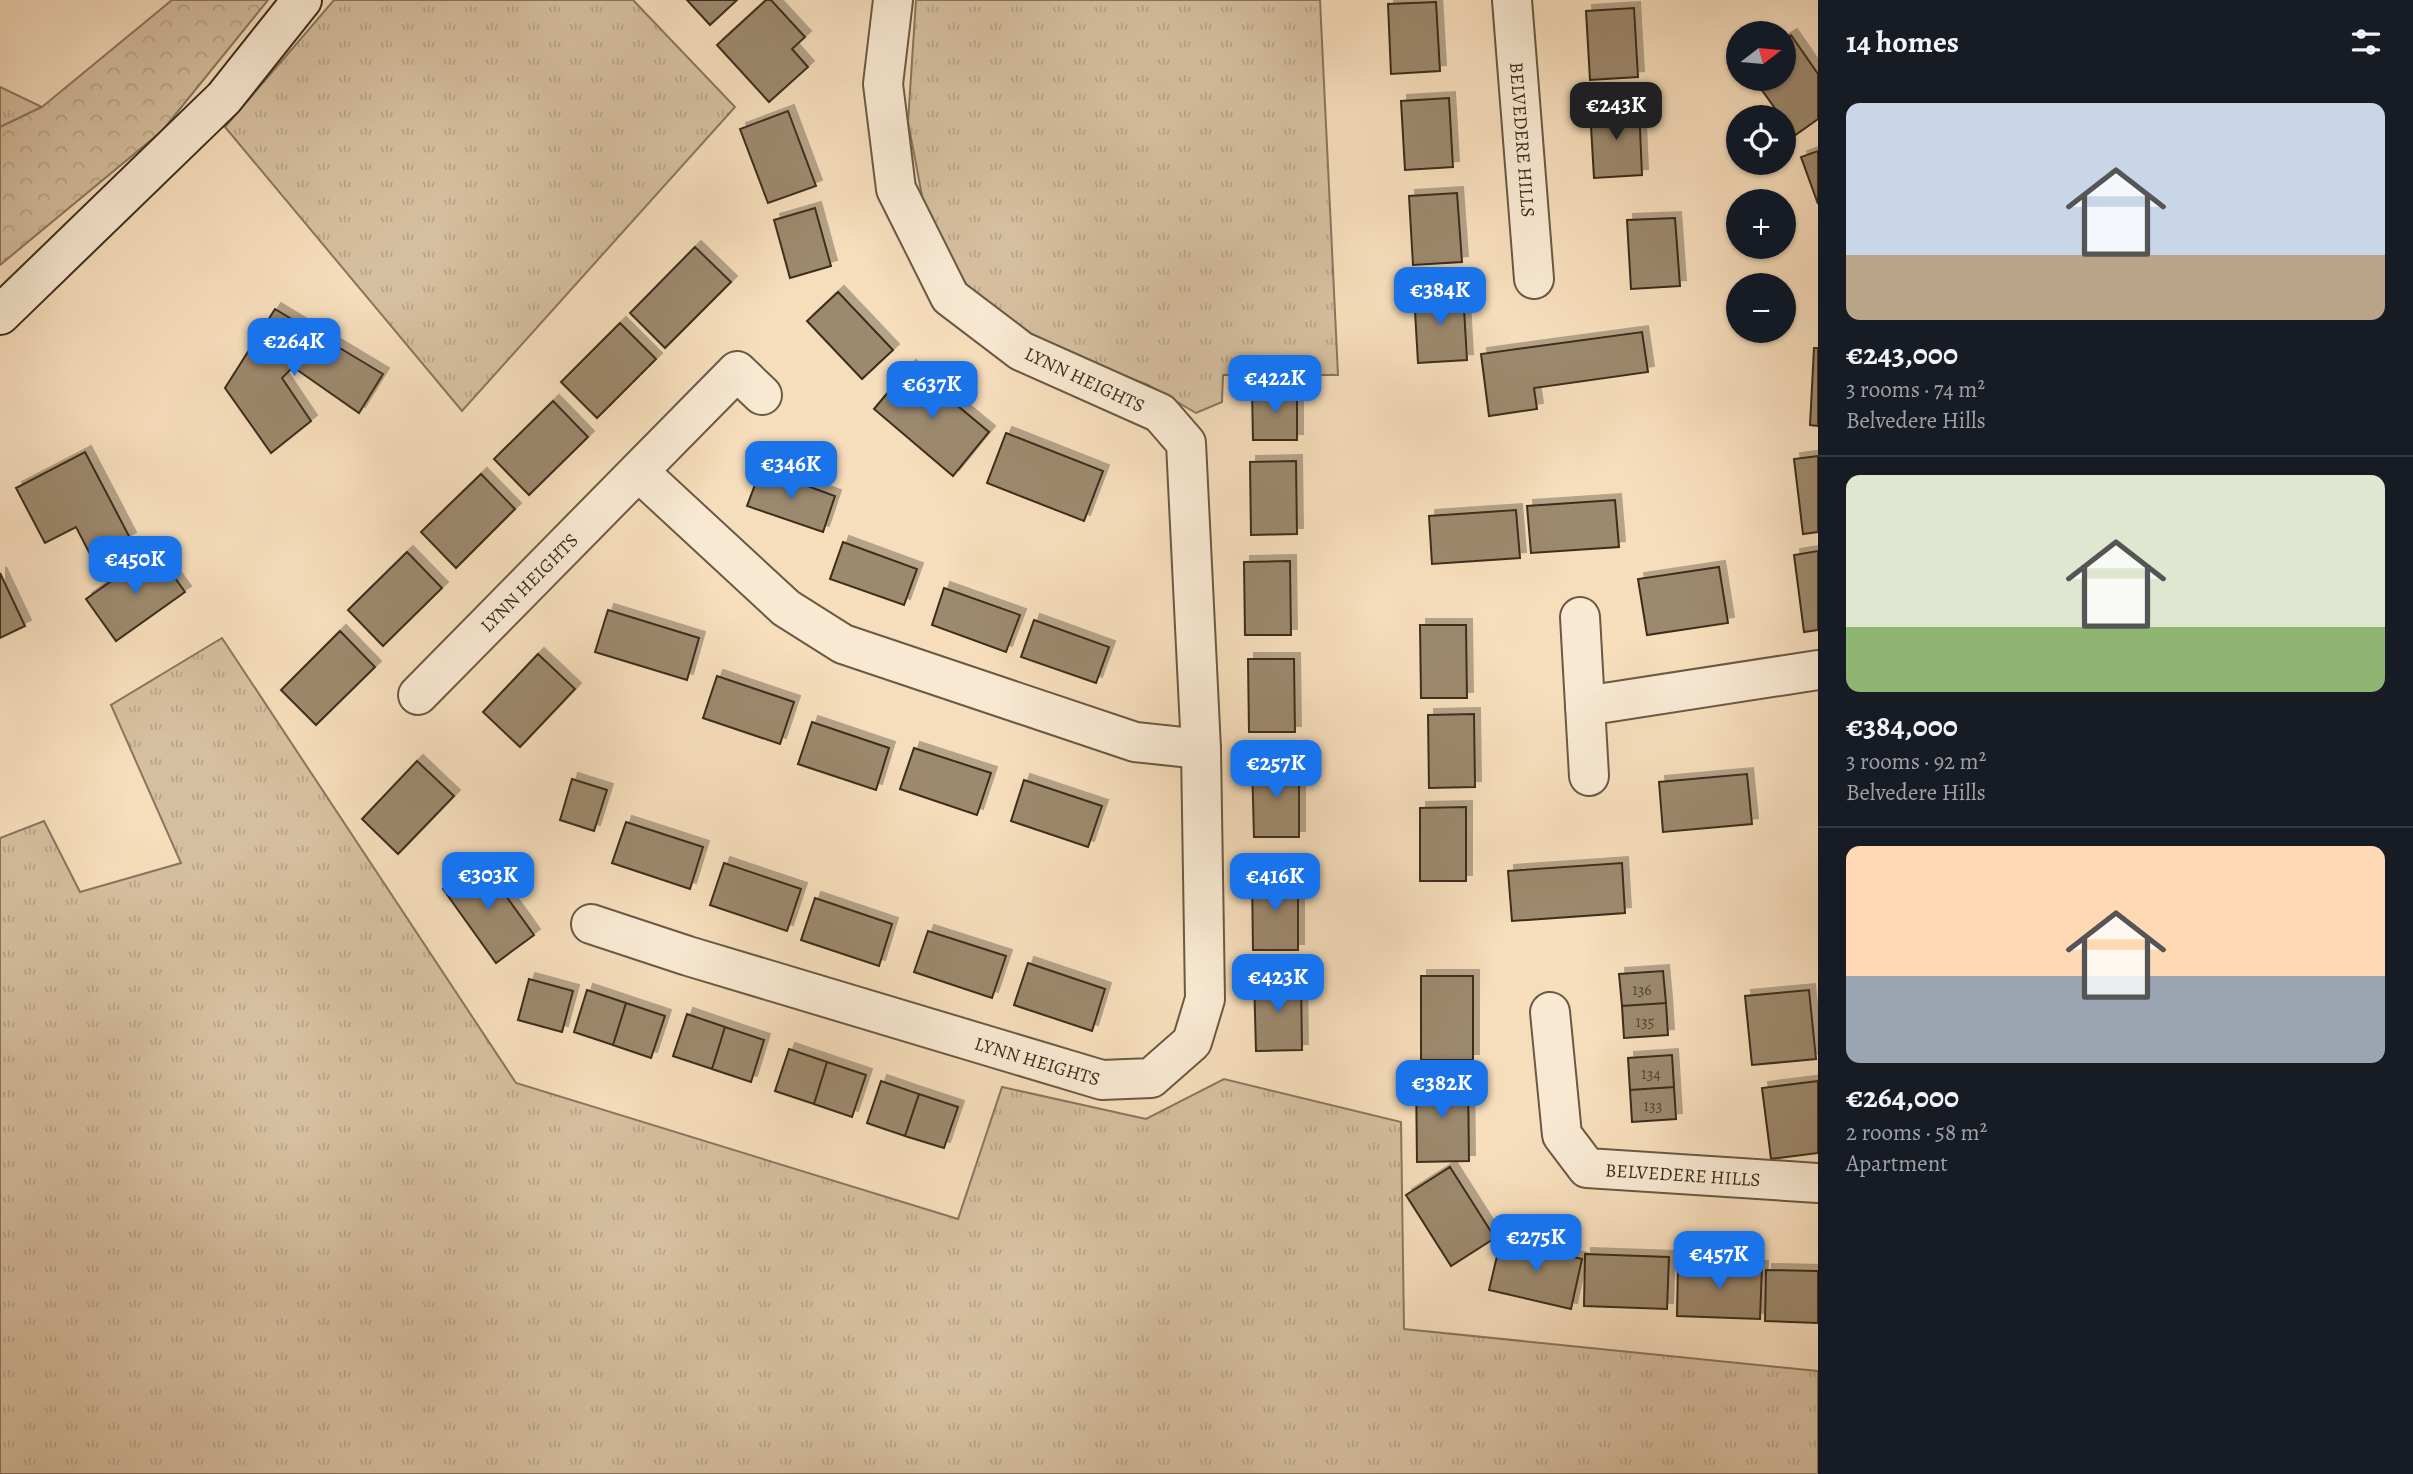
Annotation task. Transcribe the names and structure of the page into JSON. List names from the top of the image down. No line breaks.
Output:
{"streets":{"street":["BELVEDERE HILLS","LYNN HEIGHTS"]},"house_numbers":["136","135","134","133"],"north":"right","page":{"heading":"14 homes","map_buttons":["+","−"],"price":["€243K","€384K","€264K","€422K","€637K","€346K","€450K","€257K","€303K","€416K","€423K","€382K","€275K","€457K"],"list":[{"name":"€243,000","note":"3 rooms · 74 m² · Belvedere Hills"},{"name":"€384,000","note":"3 rooms · 92 m² · Belvedere Hills"},{"name":"€264,000","note":"2 rooms · 58 m² · Apartment"}]}}
